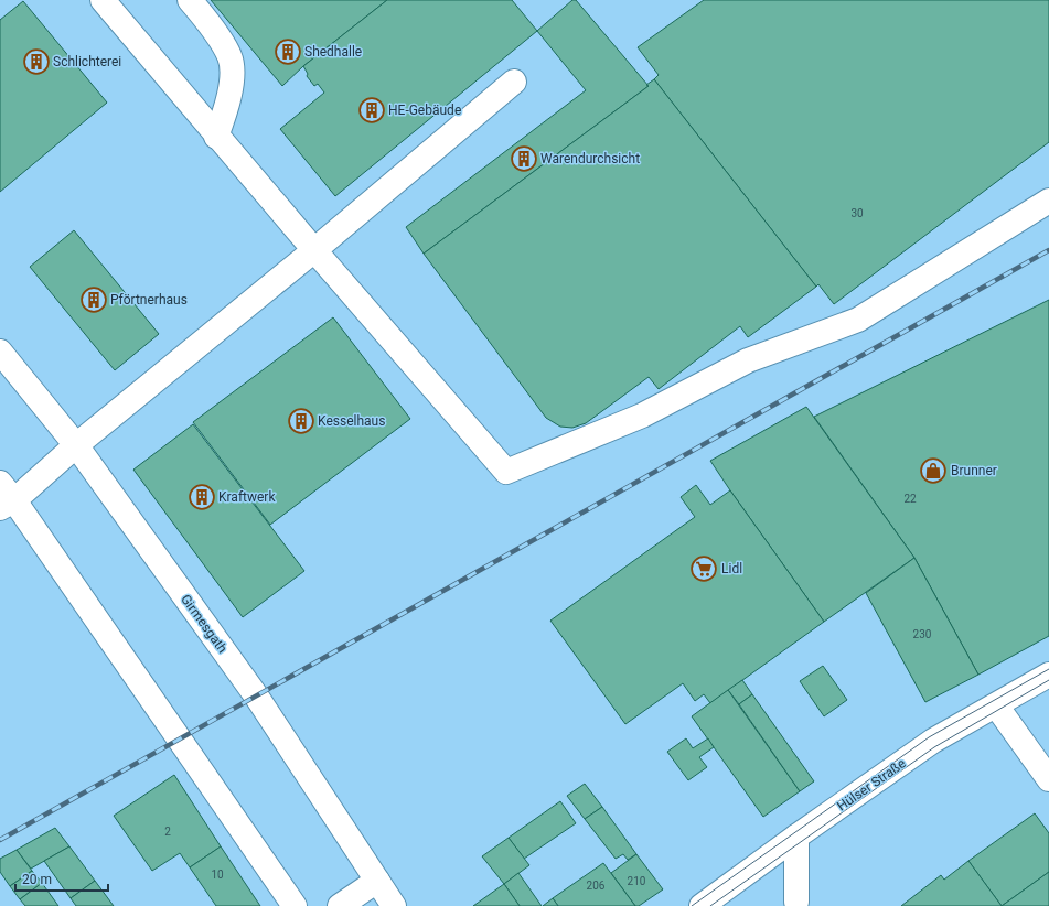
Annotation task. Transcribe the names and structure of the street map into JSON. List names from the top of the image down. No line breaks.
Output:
{"streets":{"street":["Girmesgath","Hülser Straße"]},"places":{"building":["Shedhalle","Schlichterei","HE-Gebäude","Warendurchsicht","Pförtnerhaus","Kesselhaus","Kraftwerk"],"shop":["Brunner"],"supermarket":["Lidl"]},"house_numbers":["30","22","230","2","10","210","206"],"scale_bar":"20 m"}
